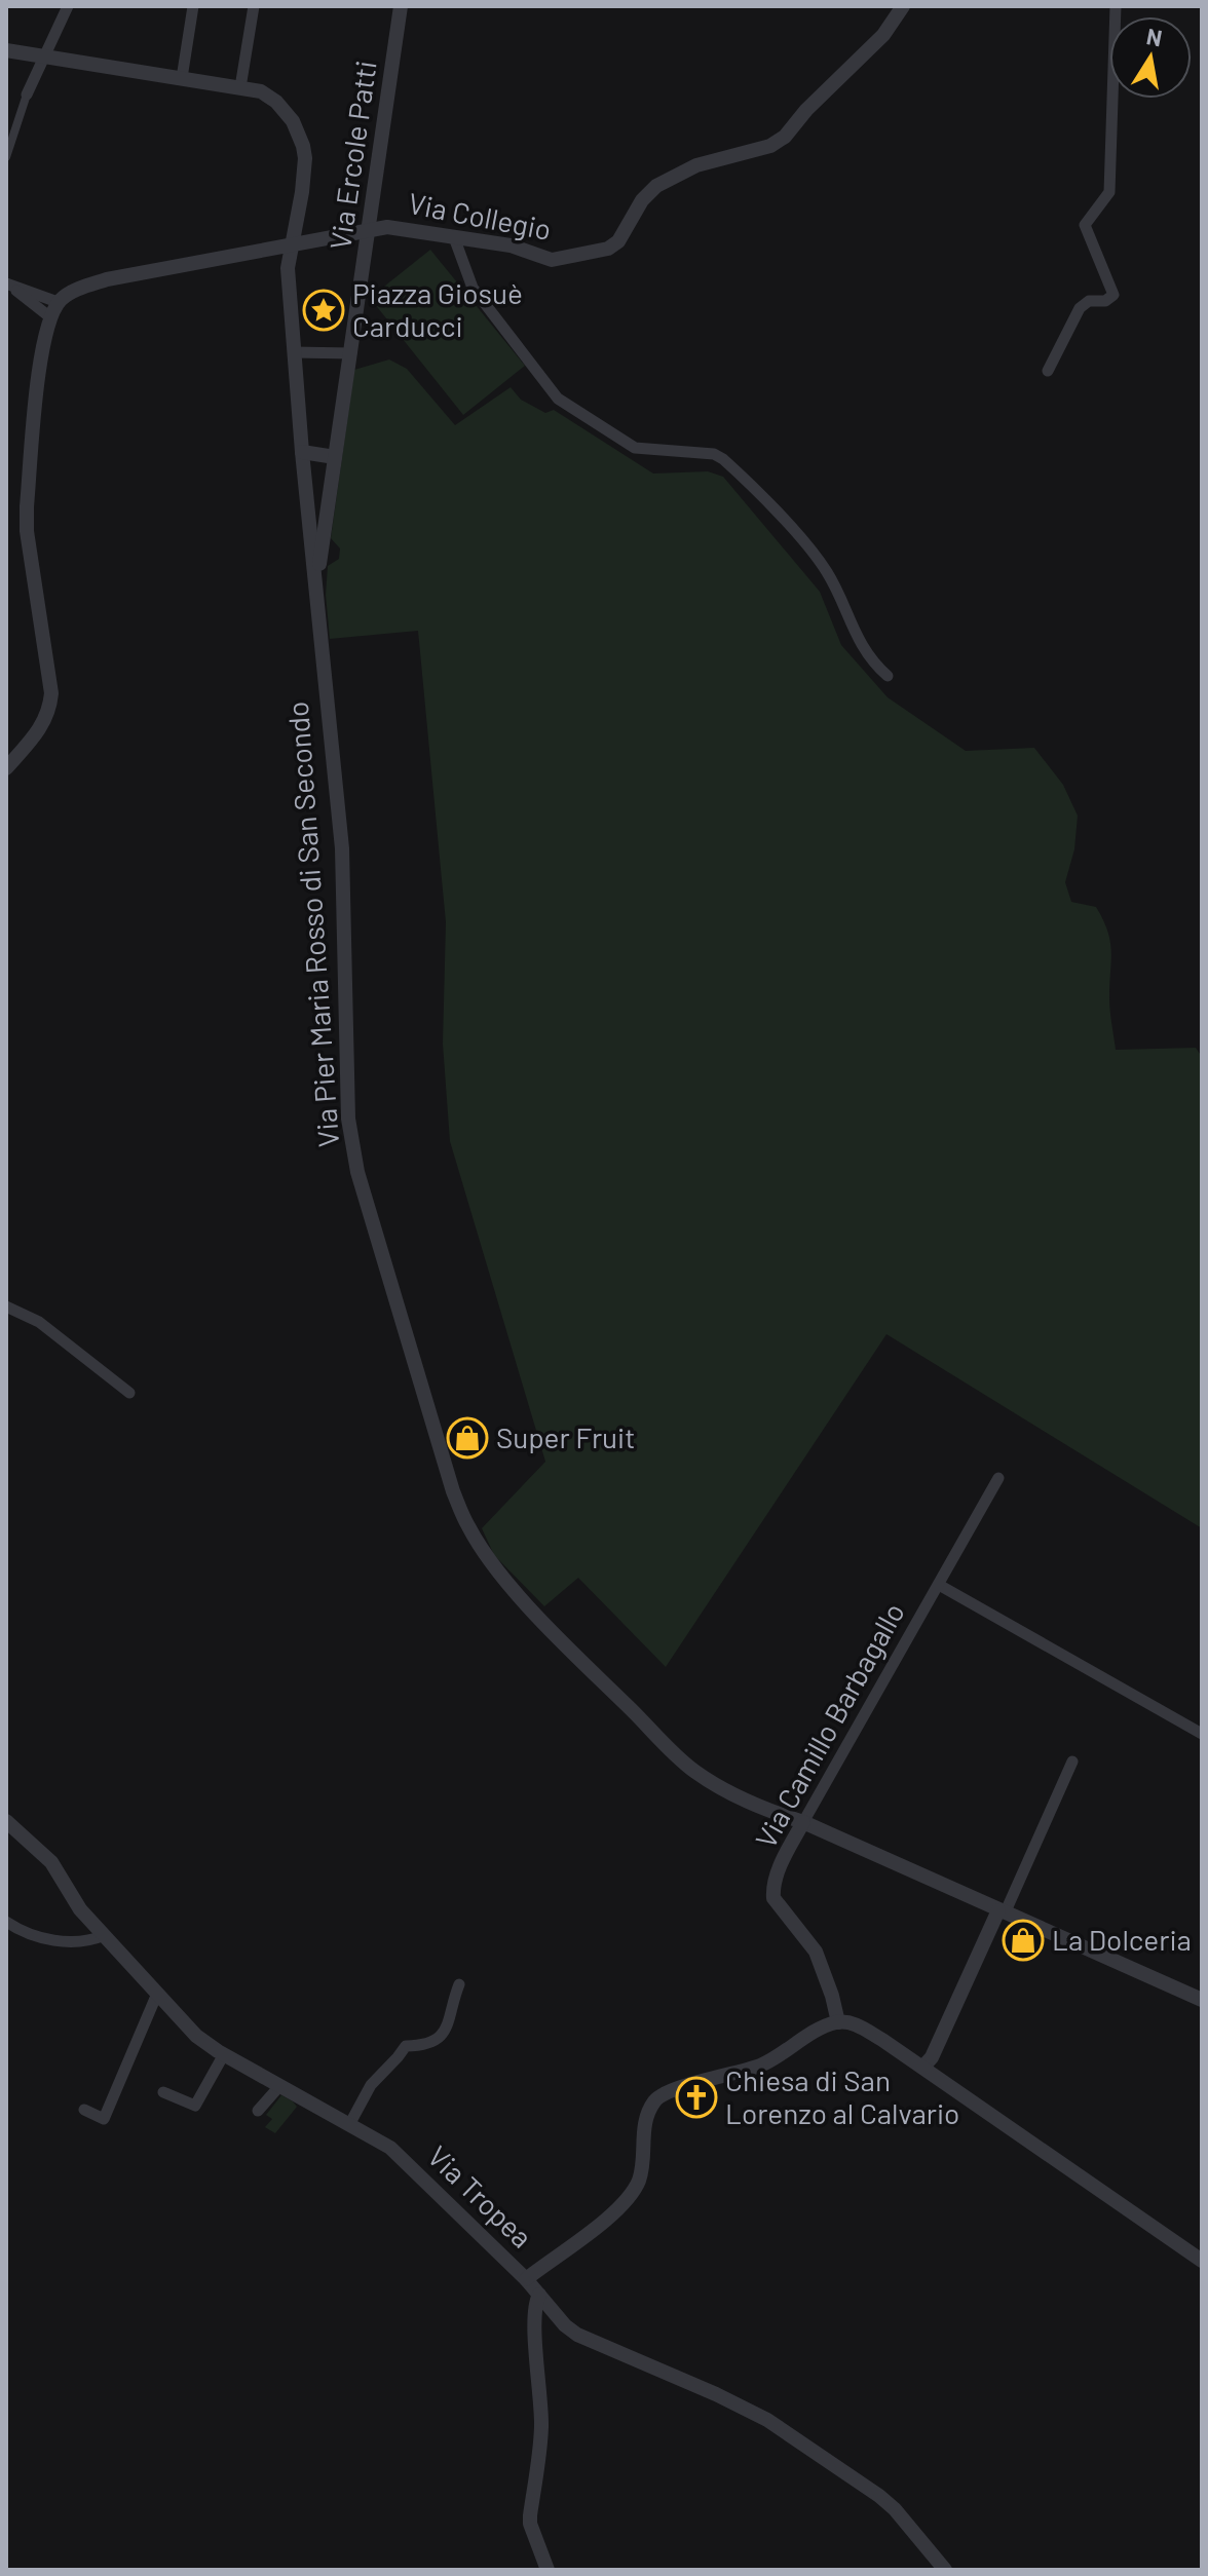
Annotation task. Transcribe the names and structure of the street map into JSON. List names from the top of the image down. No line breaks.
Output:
{"streets":{"street":["Via Ercole Patti","Via Collegio","Via Pier Maria Rosso di San Secondo","Via Camillo Barbagallo","Via Tropea"]},"crossings":[["Via Ercole Patti","Via Collegio"],["Via Ercole Patti","Via Pier Maria Rosso di San Secondo"],["Via Collegio","Via Pier Maria Rosso di San Secondo"],["Via Pier Maria Rosso di San Secondo","Via Camillo Barbagallo"]],"places":{"place":["Piazza Giosuè Carducci"],"shop":["Super Fruit","La Dolceria"],"church":["Chiesa di San Lorenzo al Calvario"]},"north":"top"}
